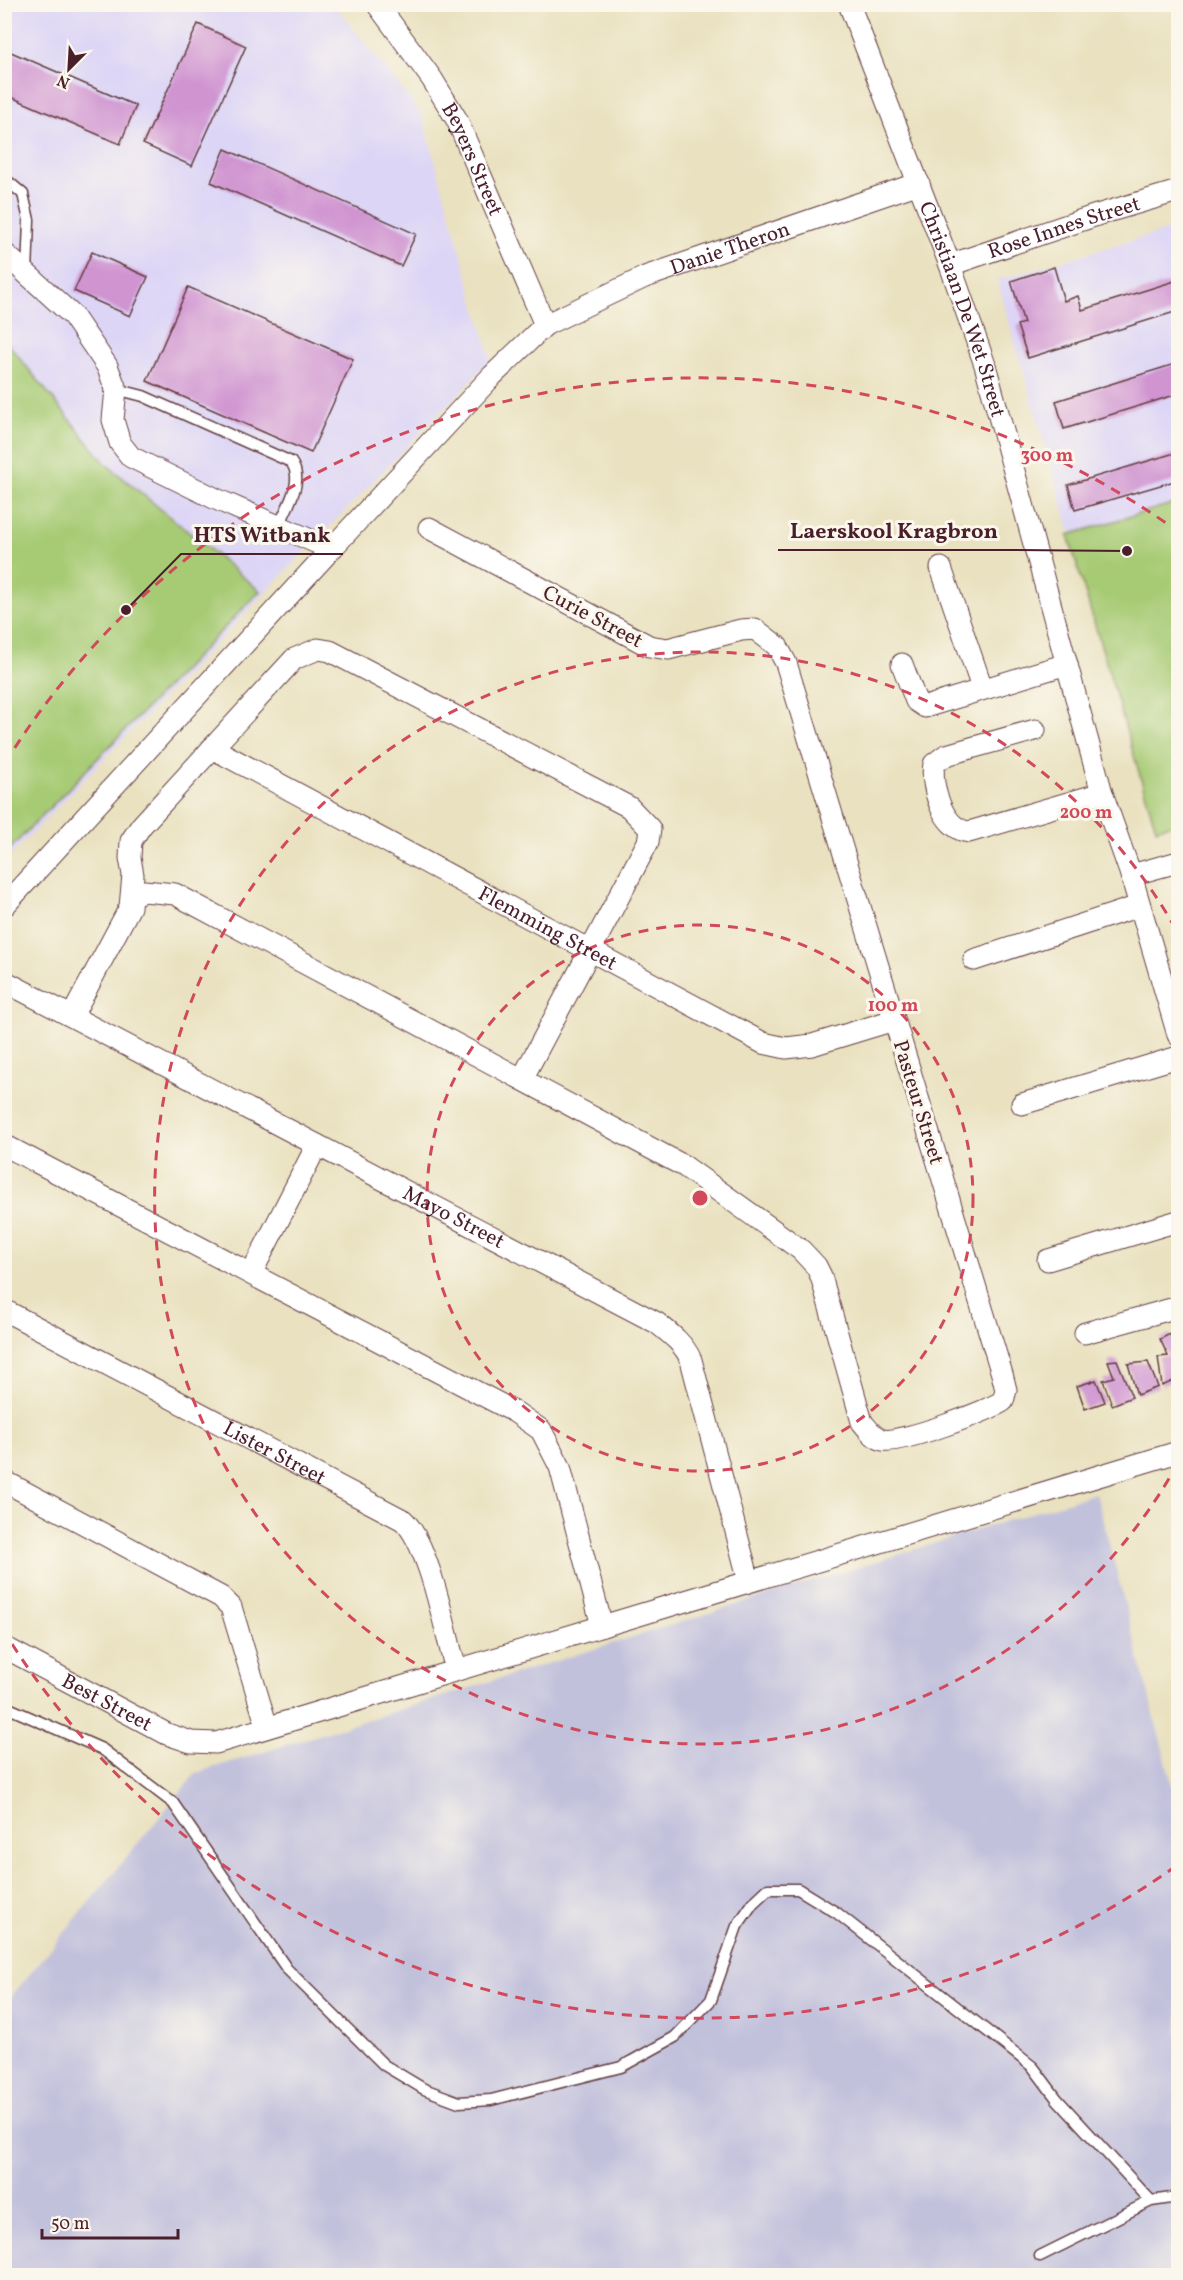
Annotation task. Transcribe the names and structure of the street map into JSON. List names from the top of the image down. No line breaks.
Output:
{"streets":{"street":["Beyers Street","Rose Innes Street","Danie Theron","Christiaan De Wet Street","Curie Street","Flemming Street","Pasteur Street","Mayo Street","Lister Street","Best Street"]},"crossings":[["Beyers Street","Danie Theron"],["Rose Innes Street","Christiaan De Wet Street"],["Danie Theron","Christiaan De Wet Street"],["Curie Street","Pasteur Street"],["Flemming Street","Pasteur Street"]],"places":["Laerskool Kragbron","HTS Witbank"],"scale_bar":"50 m","north":"bottom left","rings":["300 m","200 m","100 m"]}
